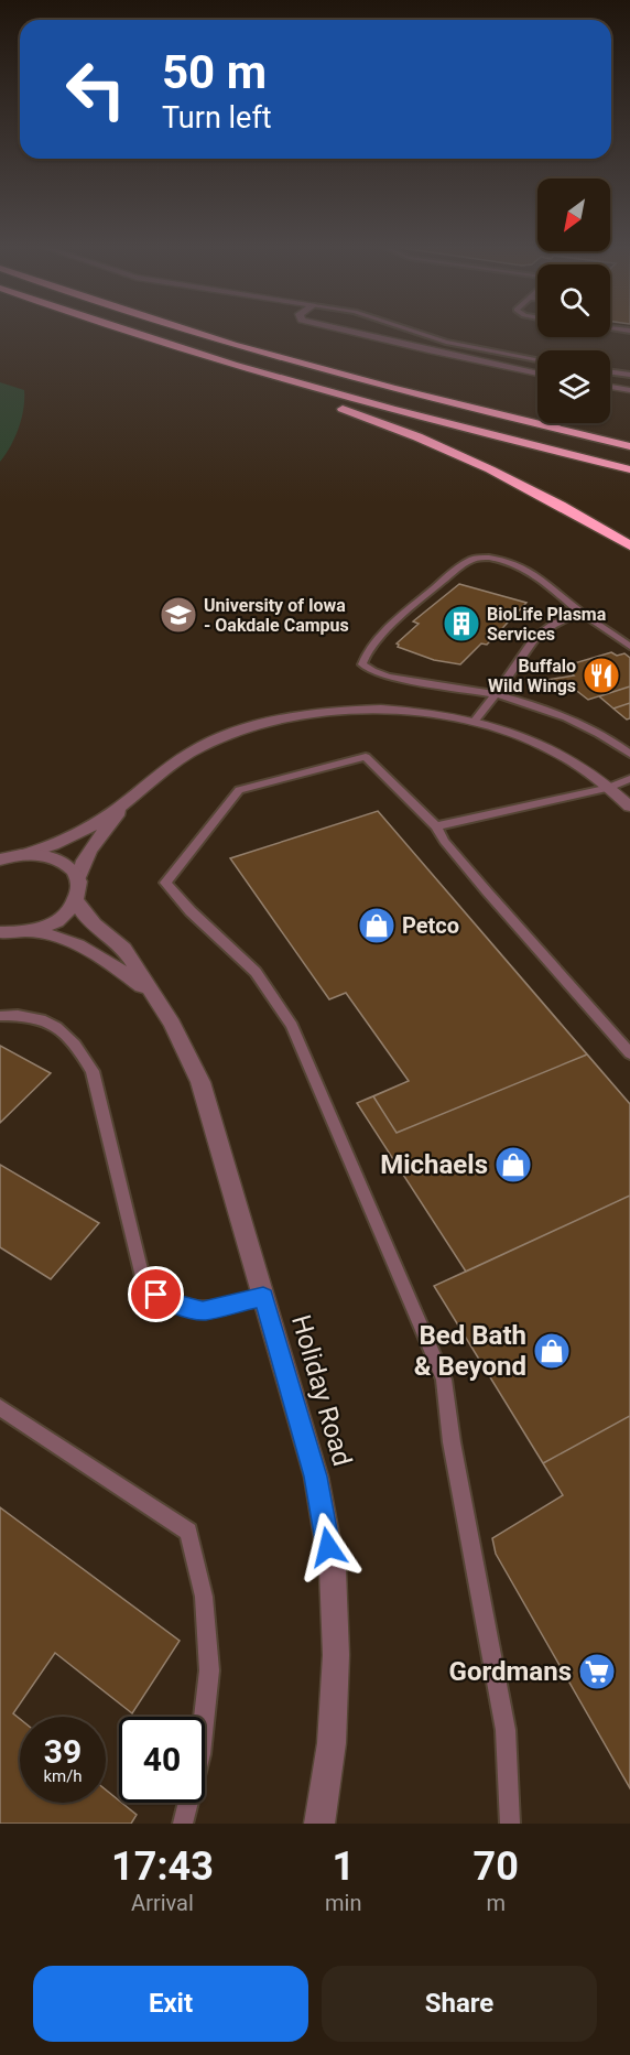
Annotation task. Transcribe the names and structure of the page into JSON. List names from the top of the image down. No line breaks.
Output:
{"streets":{"street":["Holiday Road"]},"places":{"school or university":["University of Iowa - Oakdale Campus"],"building":["BioLife Plasma Services"],"restaurant":["Buffalo Wild Wings"],"shop":["Petco","Michaels","Bed Bath & Beyond"],"supermarket":["Gordmans"]},"north":"bottom left","page":{"turn":["50 m","Turn left"],"speed":"39 km/h","limit":"40","eta":["17:43","Arrival","1","min","70","m"],"buttons":["Exit","Share"]}}
